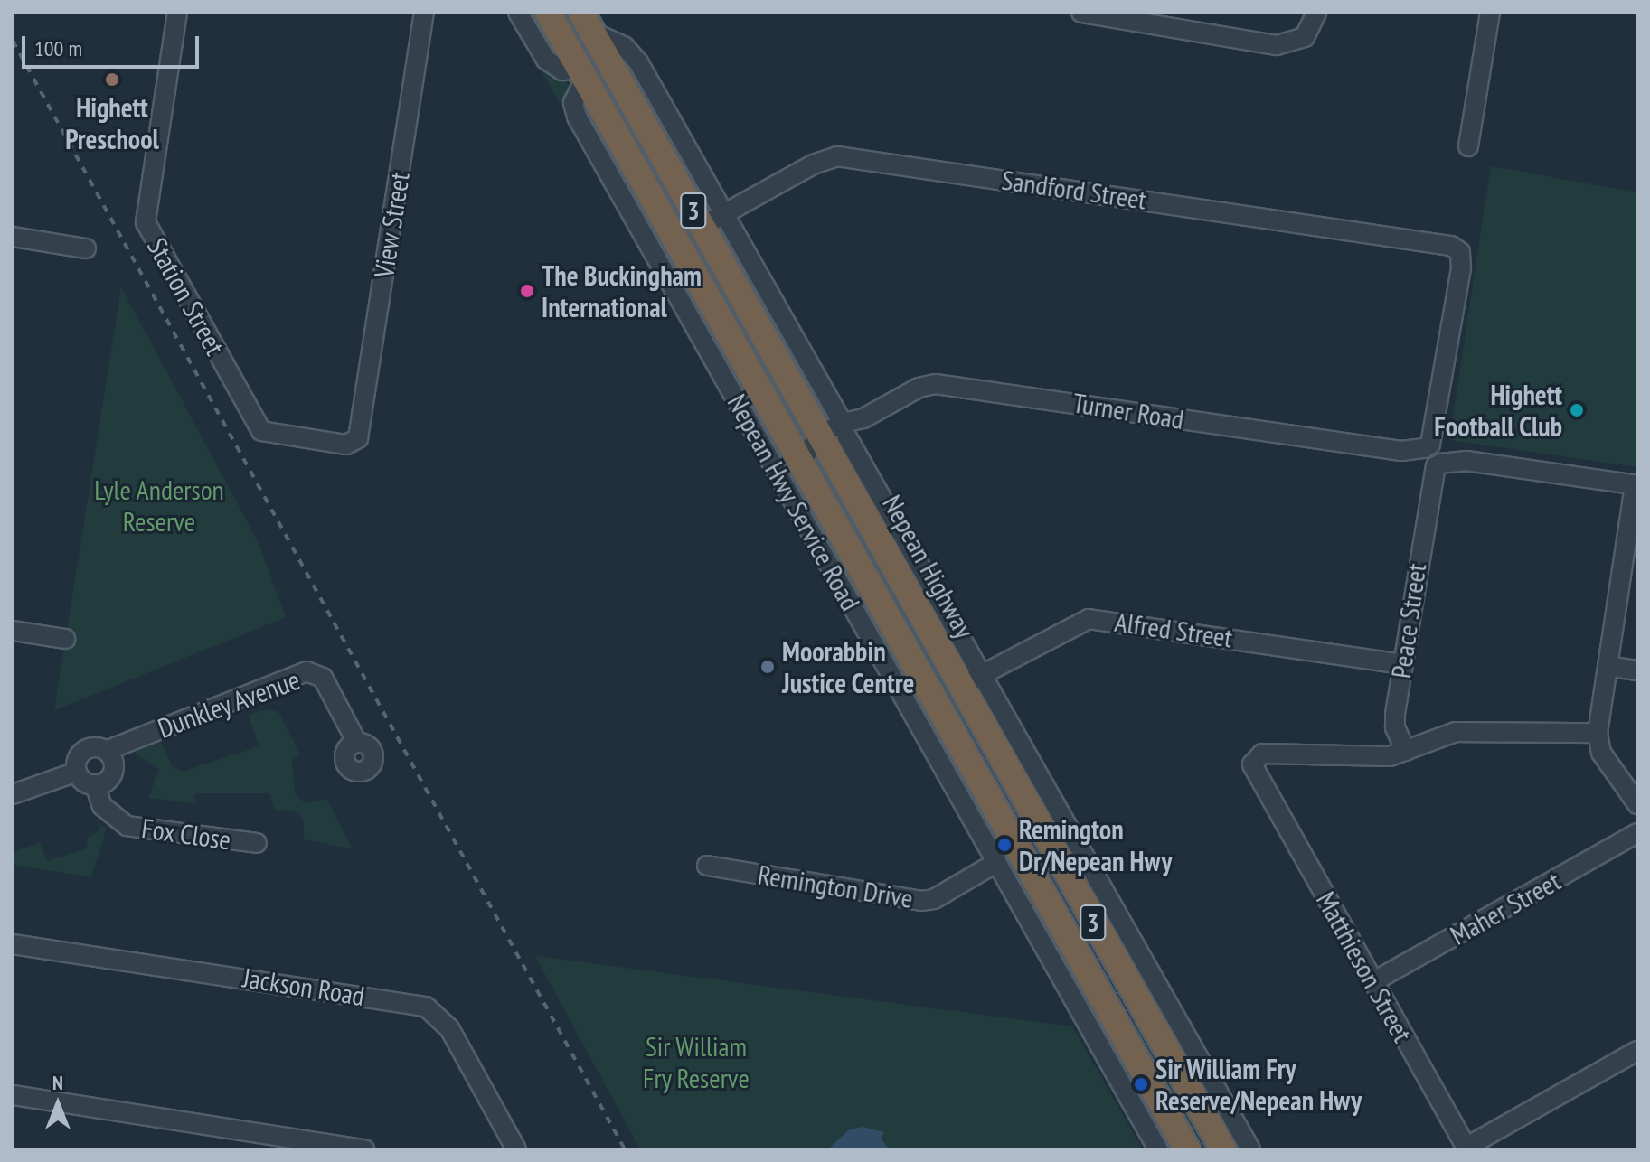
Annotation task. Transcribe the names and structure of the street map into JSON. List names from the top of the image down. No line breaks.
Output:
{"streets":{"highway":["3","Nepean Highway"],"street":["Sandford Street","View Street","Station Street","Turner Road","Nepean Hwy Service Road","Peace Street","Alfred Street","Dunkley Avenue","Fox Close","Remington Drive","Maher Street","Matthieson Street","Jackson Road"]},"crossings":[["Sandford Street","Nepean Highway"],["Sandford Street","Peace Street"],["3","Turner Road"],["3","Nepean Hwy Service Road"],["View Street","Station Street"],["Turner Road","Nepean Highway"],["Turner Road","Peace Street"],["Nepean Hwy Service Road","Remington Drive"],["Nepean Highway","Alfred Street"],["Peace Street","Alfred Street"],["Peace Street","Matthieson Street"],["Dunkley Avenue","Fox Close"],["Maher Street","Matthieson Street"]],"parks":["Lyle Anderson Reserve","Sir William Fry Reserve"],"places":["Highett Preschool","The Buckingham International","Highett Football Club","Moorabbin Justice Centre","Remington Dr/Nepean Hwy","Sir William Fry Reserve/Nepean Hwy"],"scale_bar":"100 m","north":"top"}
